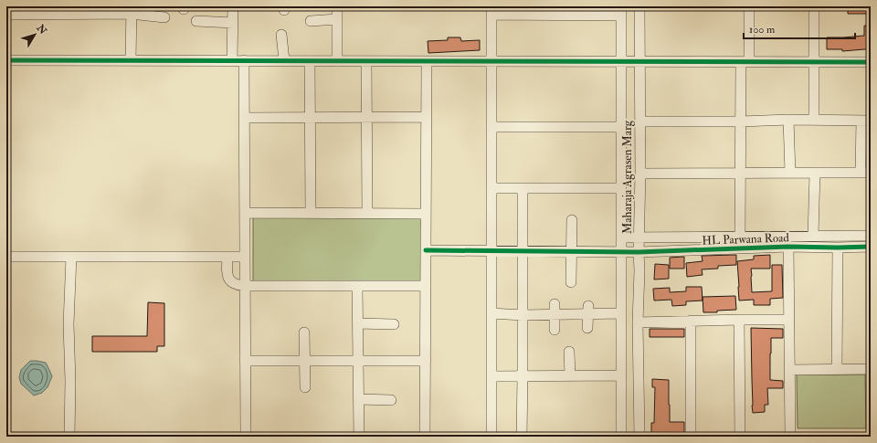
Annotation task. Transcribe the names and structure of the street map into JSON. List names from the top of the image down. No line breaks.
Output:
{"streets":{"street":["Maharaja Agrasen Marg","HL Parwana Road"]},"crossings":[["Maharaja Agrasen Marg","HL Parwana Road"]],"scale_bar":"100 m","north":"top right"}
